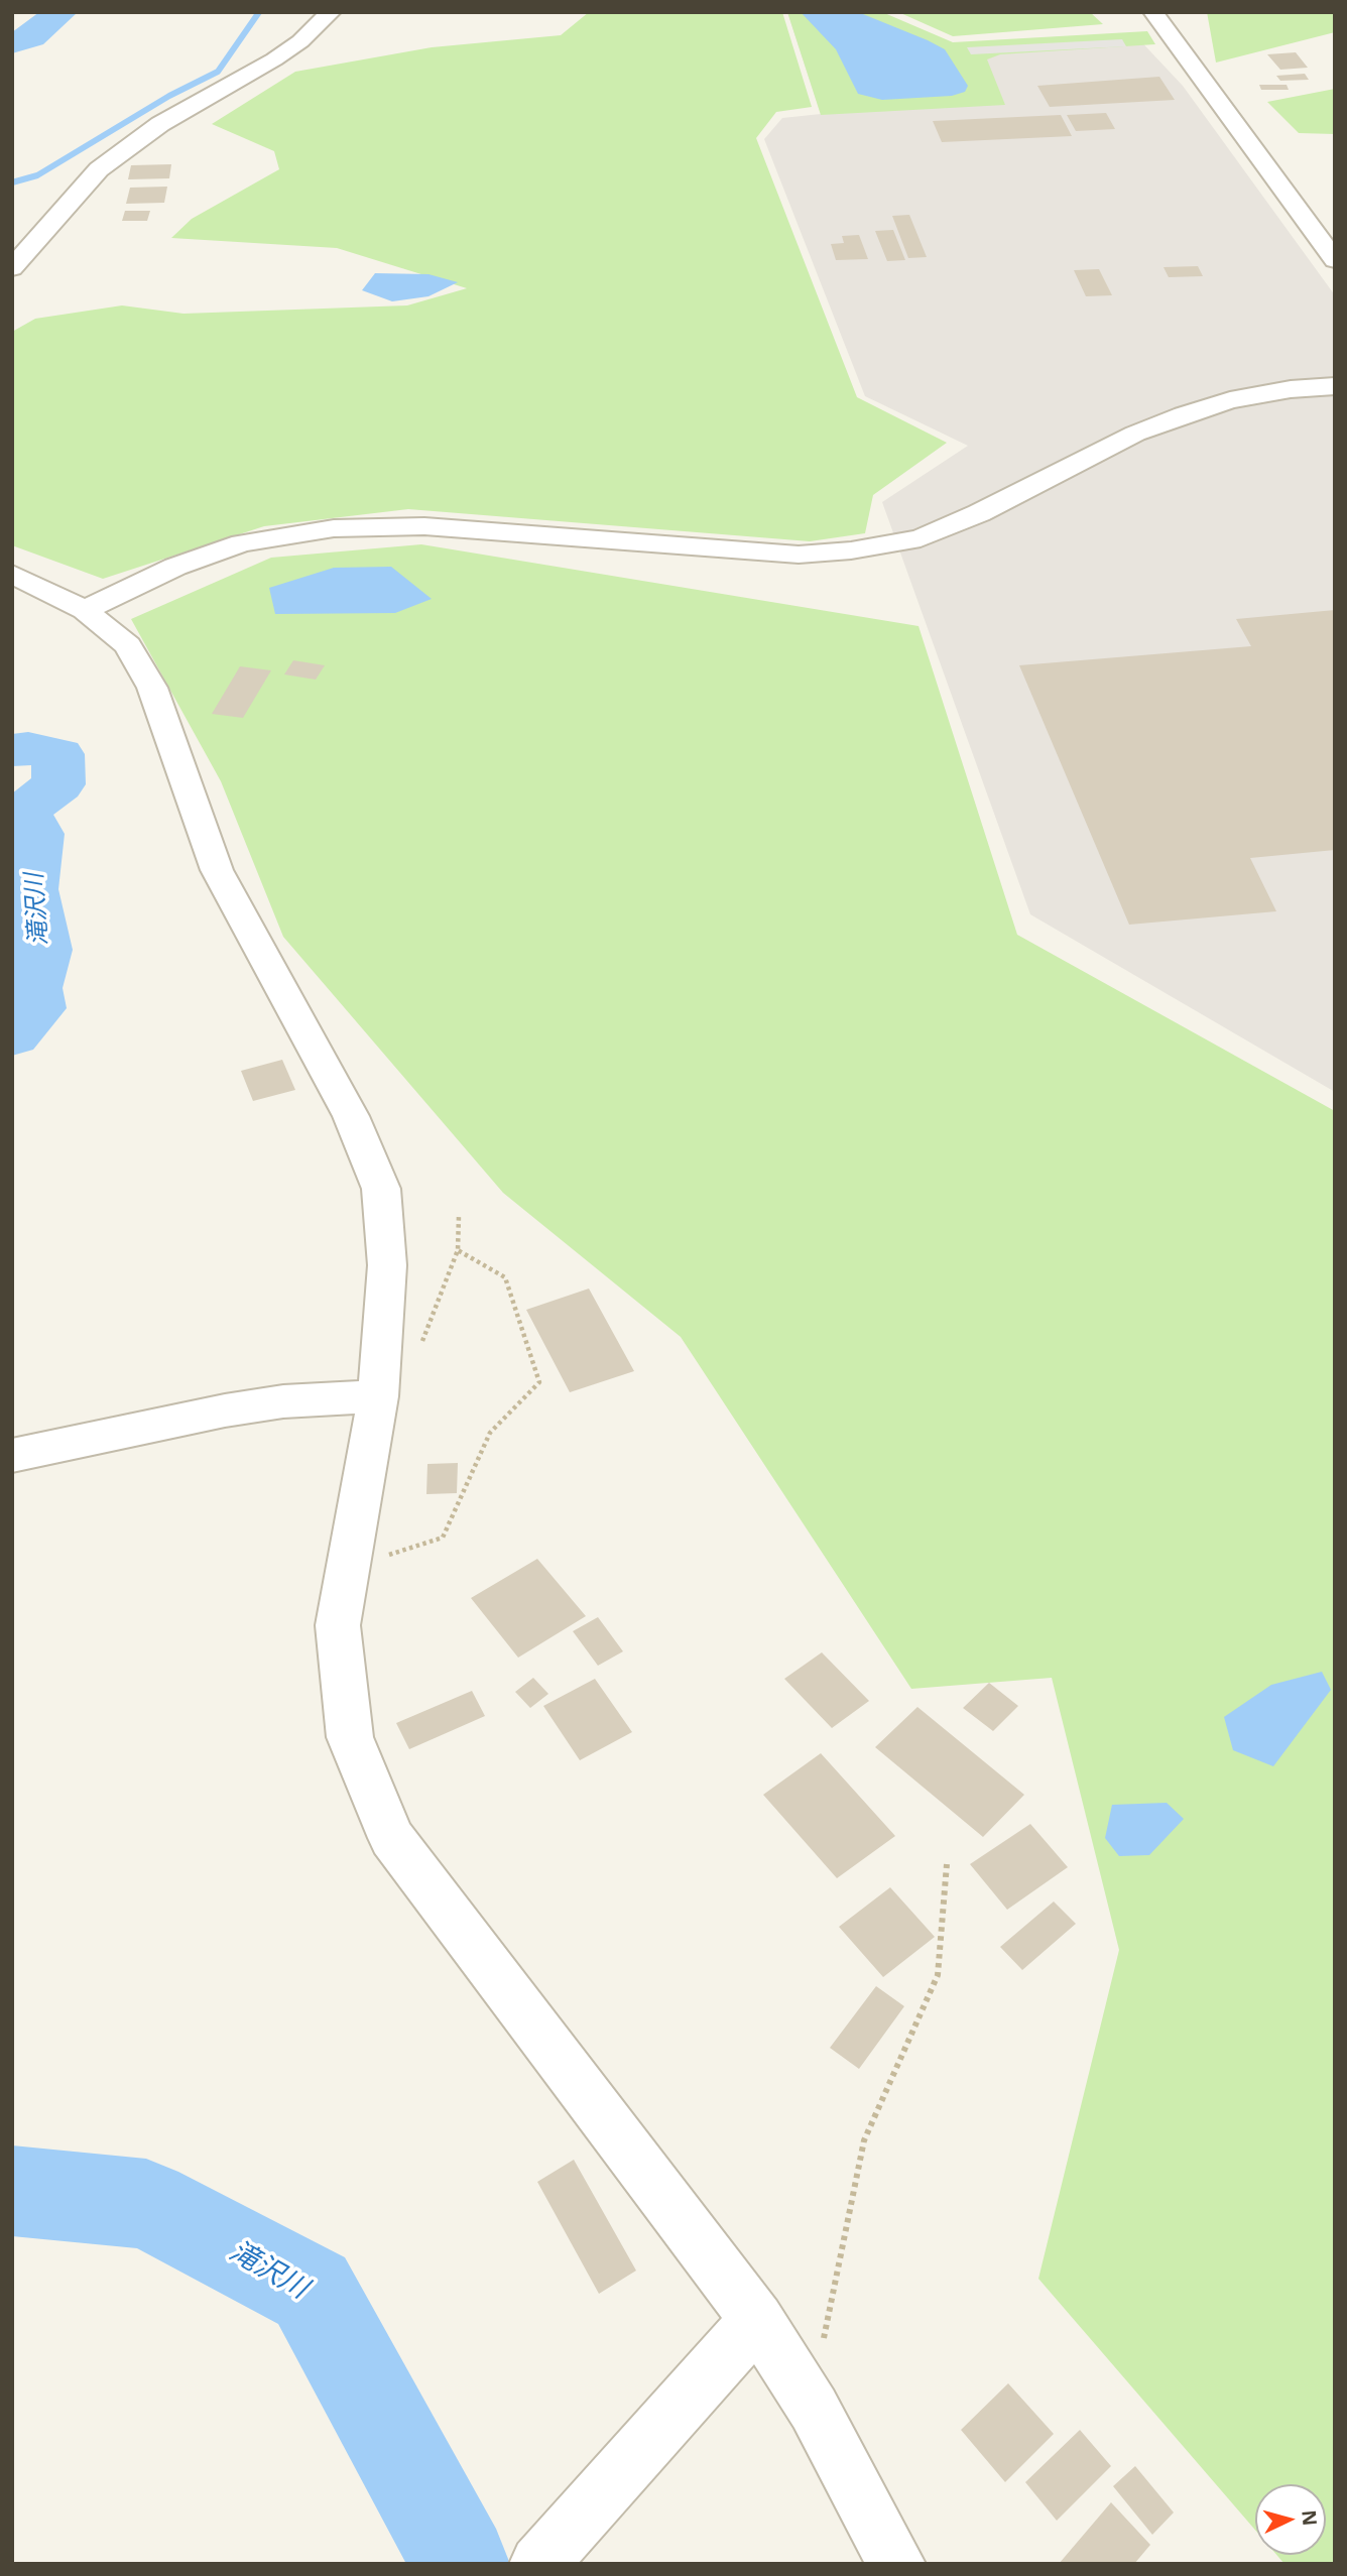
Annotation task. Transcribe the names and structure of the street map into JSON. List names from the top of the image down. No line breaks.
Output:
{"water":["滝沢川"],"north":"right"}
